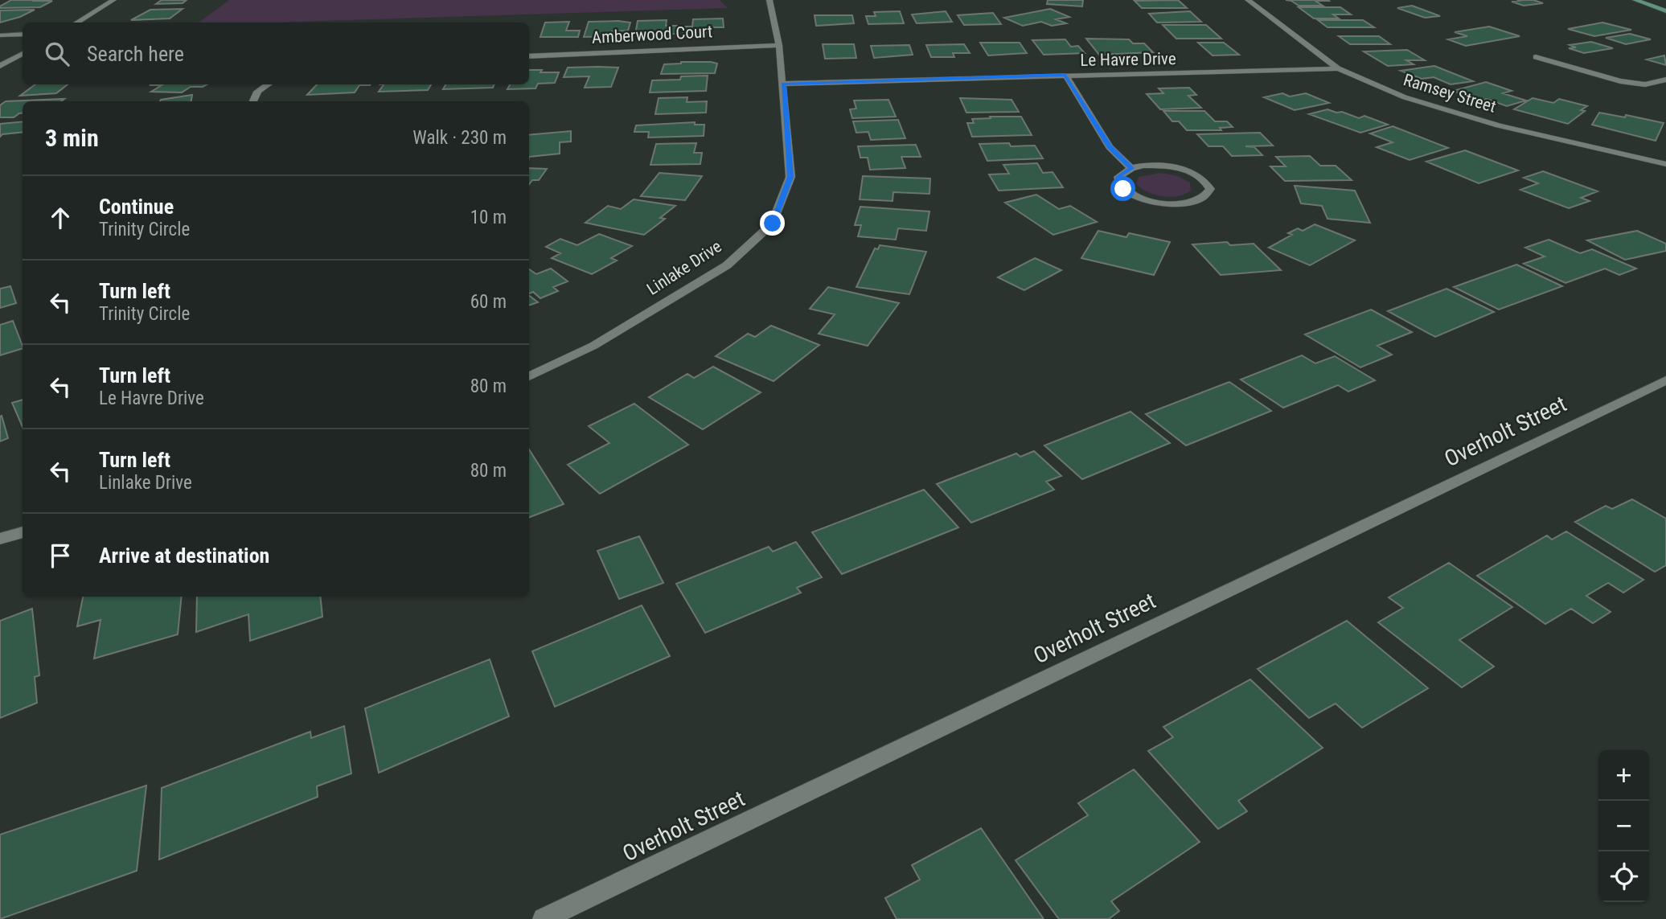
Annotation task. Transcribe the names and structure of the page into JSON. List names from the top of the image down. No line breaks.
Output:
{"streets":{"street":["Amberwood Court","Le Havre Drive","Ramsey Street","Linlake Drive","Overholt Street"]},"crossings":[["Amberwood Court","Linlake Drive"],["Le Havre Drive","Ramsey Street"],["Le Havre Drive","Linlake Drive"]],"page":{"search":"Search here","heading":["3 min","Walk · 230 m"],"list":[["Continue","Trinity Circle","10 m"],["Turn left","Trinity Circle","60 m"],["Turn left","Le Havre Drive","80 m"],["Turn left","Linlake Drive","80 m"],"Arrive at destination"],"map_buttons":["+","−"]}}
